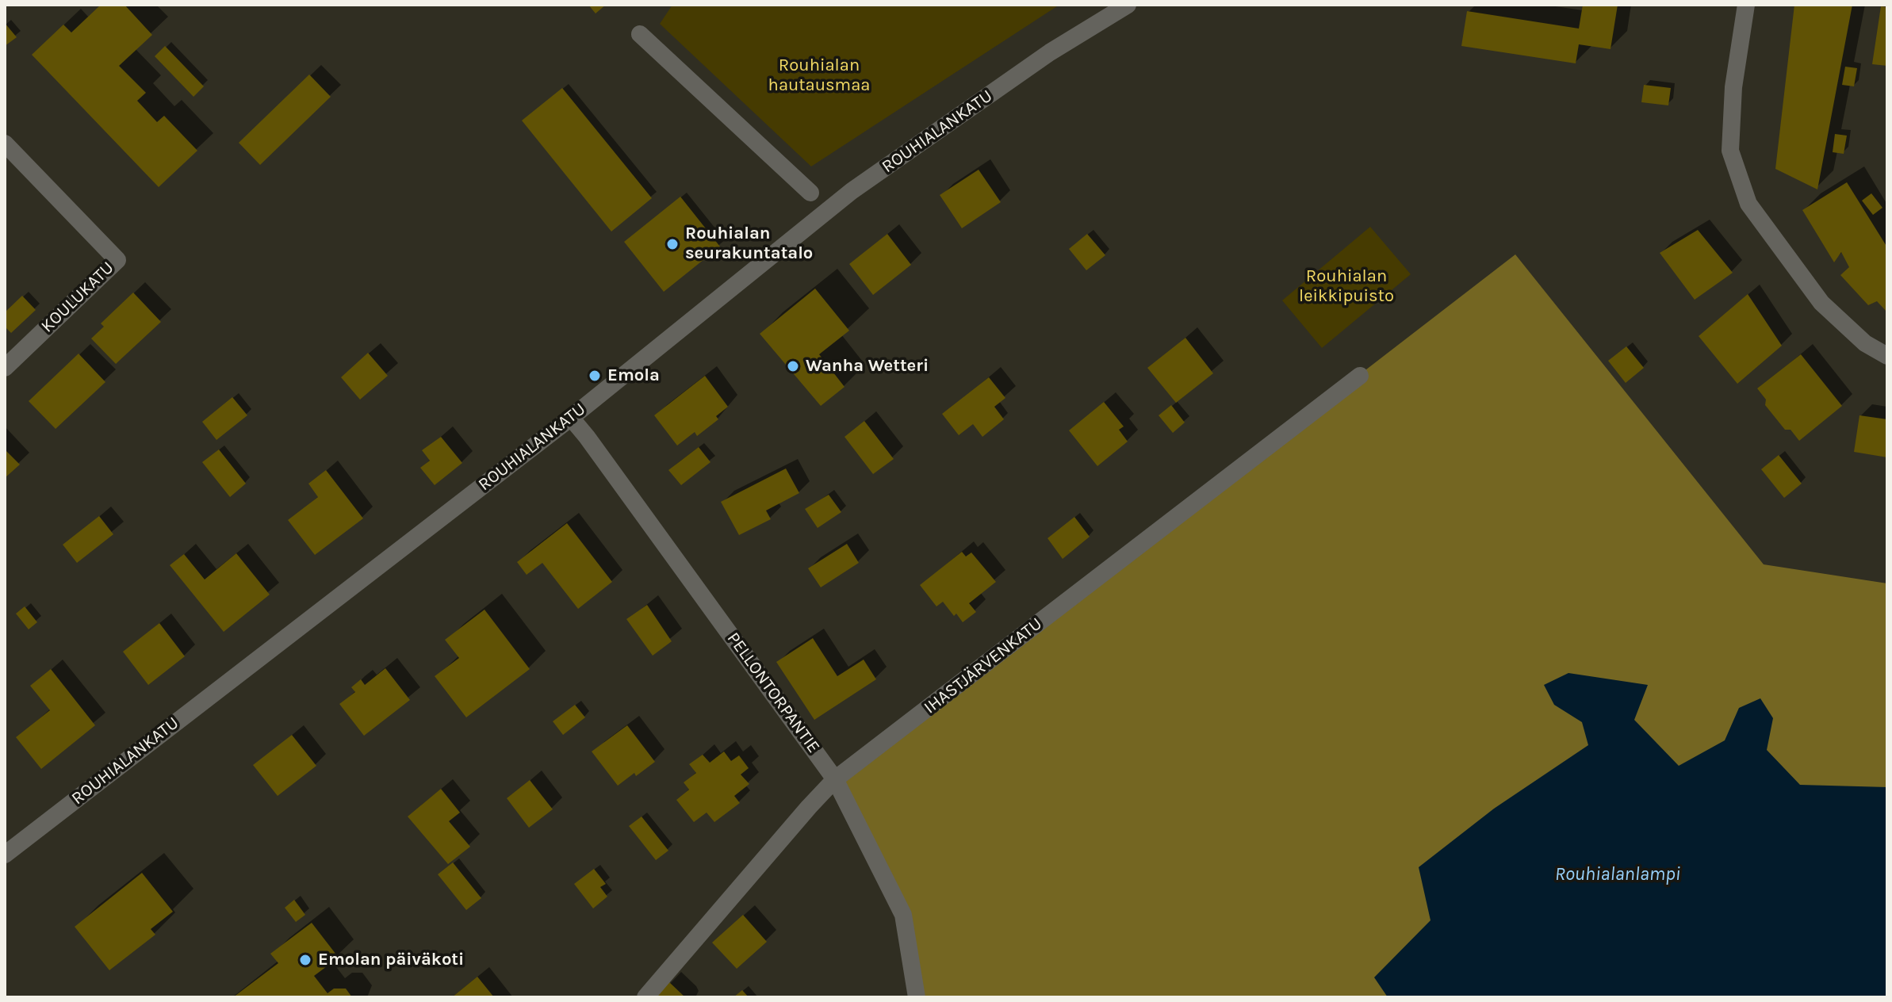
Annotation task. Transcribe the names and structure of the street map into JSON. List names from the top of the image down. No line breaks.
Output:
{"streets":{"street":["ROUHIALANKATU","KOULUKATU","IHASTJÄRVENKATU","PELLONTORPANTIE"]},"crossings":[["ROUHIALANKATU","PELLONTORPANTIE"],["IHASTJÄRVENKATU","PELLONTORPANTIE"]],"water":["Rouhialanlampi"],"parks":["Rouhialan hautausmaa","Rouhialan leikkipuisto"],"places":["Rouhialan seurakuntatalo","Wanha Wetteri","Emola","Emolan päiväkoti"]}
